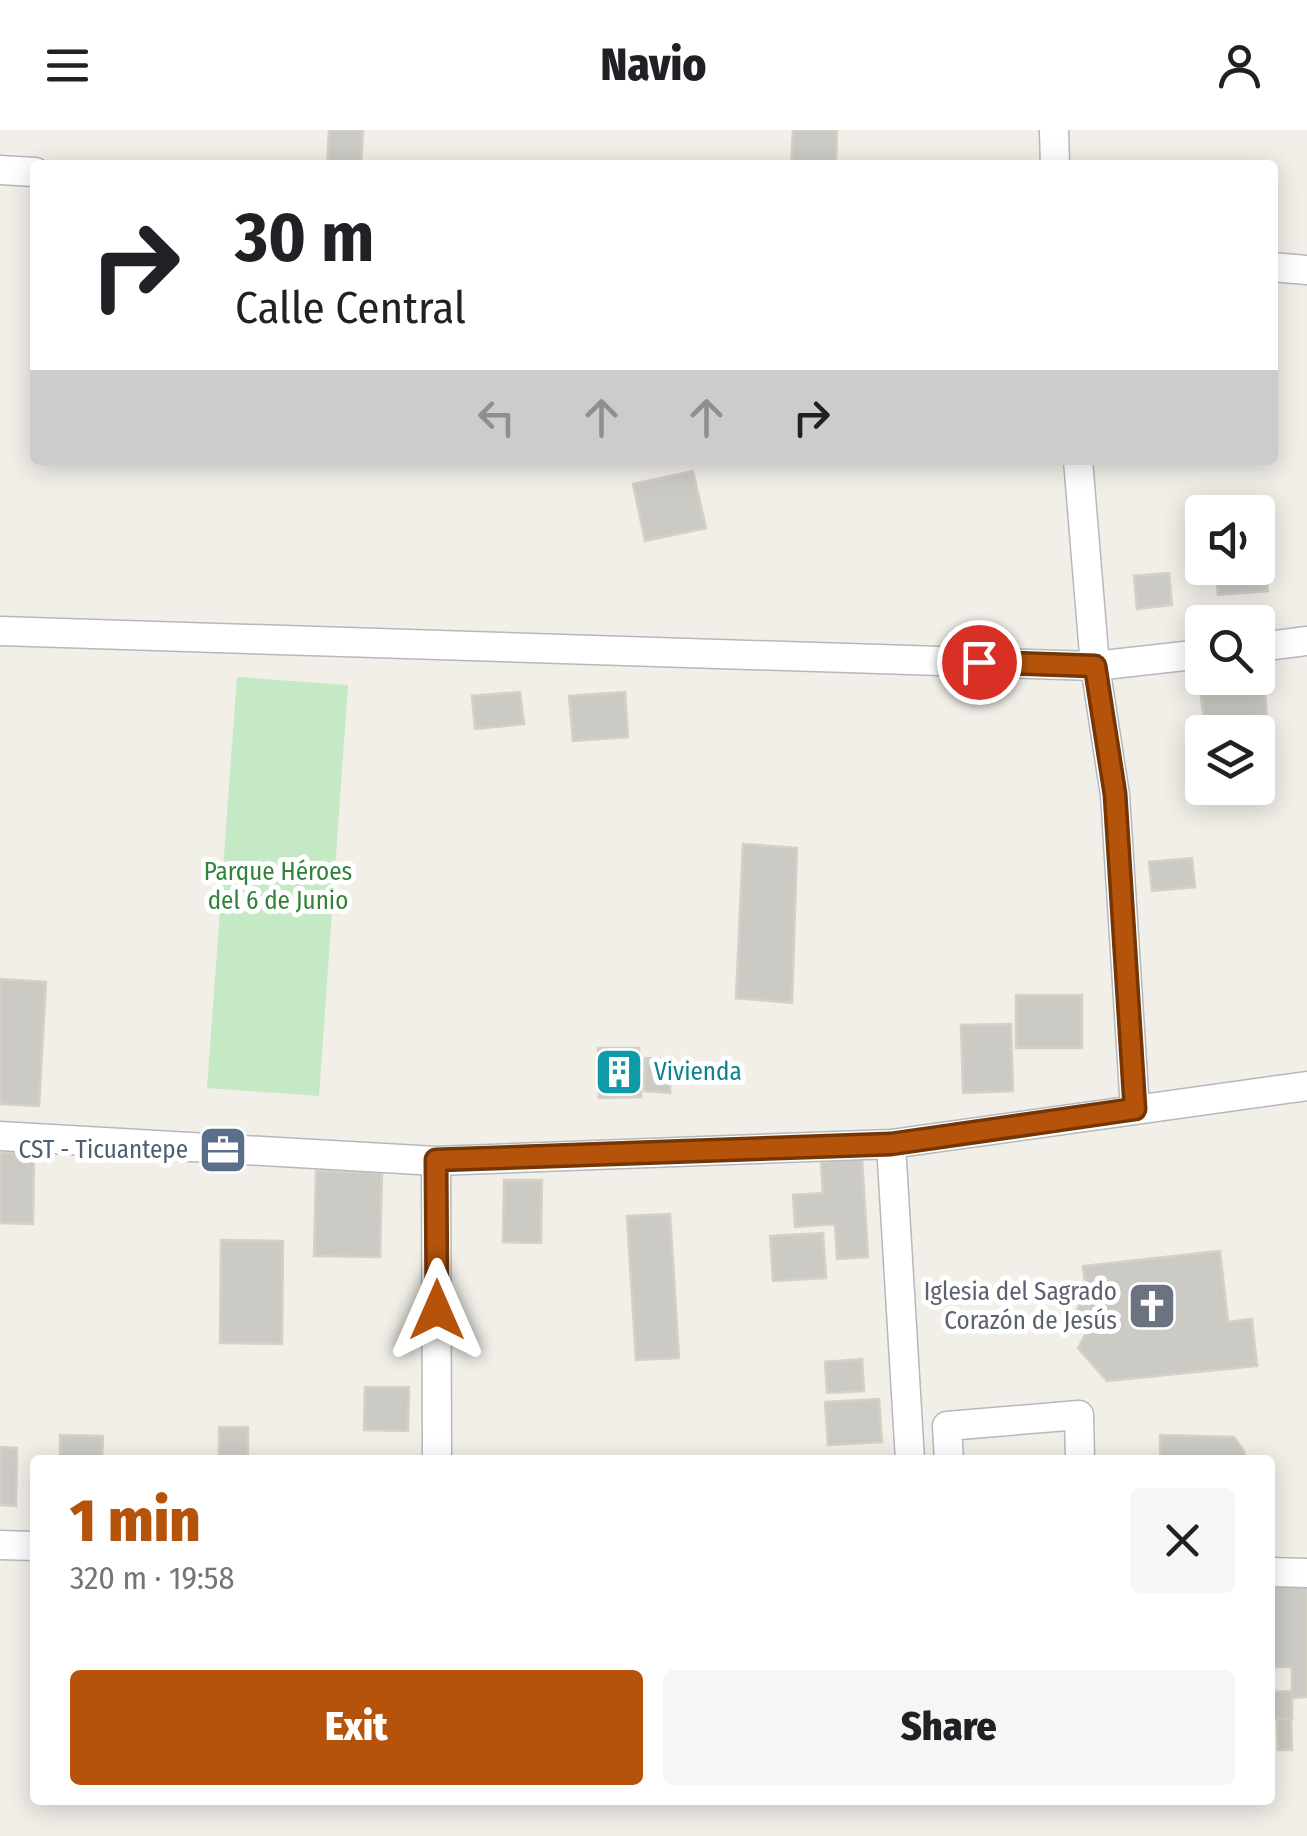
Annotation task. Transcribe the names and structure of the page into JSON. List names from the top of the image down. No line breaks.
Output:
{"parks":["Parque Héroes del 6 de Junio"],"places":{"building":["Vivienda"],"office":["CST - Ticuantepe"],"church":["Iglesia del Sagrado Corazón de Jesús"]},"page":{"header":"Navio","turn":["30 m","Calle Central"],"heading":["1 min","320 m · 19:58"],"buttons":["Exit","Share"]}}
